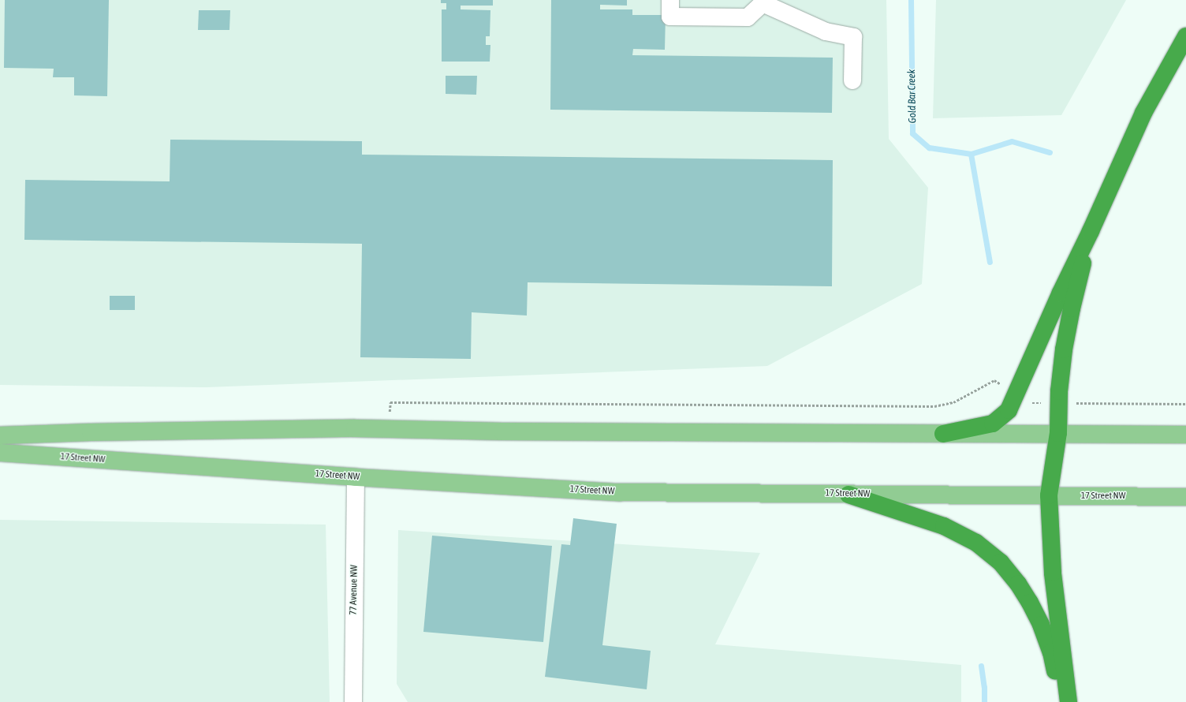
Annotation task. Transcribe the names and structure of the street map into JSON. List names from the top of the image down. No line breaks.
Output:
{"streets":{"main road":["17 Street NW"],"street":["77 Avenue NW"]},"crossings":[["17 Street NW","77 Avenue NW"]],"water":["Gold Bar Creek"]}
